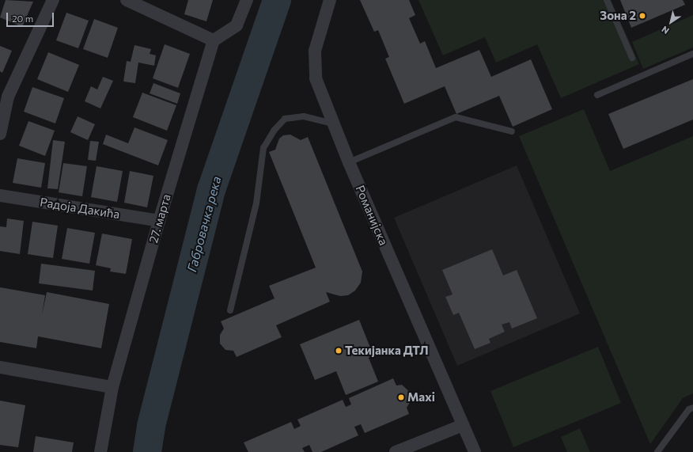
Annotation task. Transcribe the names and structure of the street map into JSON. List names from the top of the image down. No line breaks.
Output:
{"streets":{"street":["Радоја Дакића","Романијска","27. марта"]},"crossings":[["Радоја Дакића","27. марта"]],"water":["Габровачка река"],"places":["Зона 2","Текијанка ДТЛ","Maxi"],"scale_bar":"20 m","north":"bottom left"}
